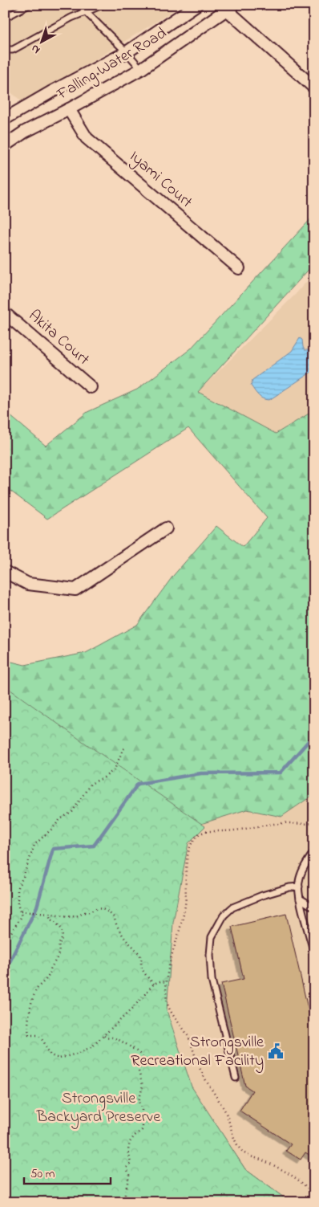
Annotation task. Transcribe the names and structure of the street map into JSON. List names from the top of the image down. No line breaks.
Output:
{"streets":{"street":["Falling Water Road","Iyami Court","Akita Court"]},"crossings":[["Falling Water Road","Iyami Court"]],"parks":["Strongsville Backyard Preserve"],"places":{"public building":["Strongsville Recreational Facility"]},"scale_bar":"50 m","north":"bottom left"}
